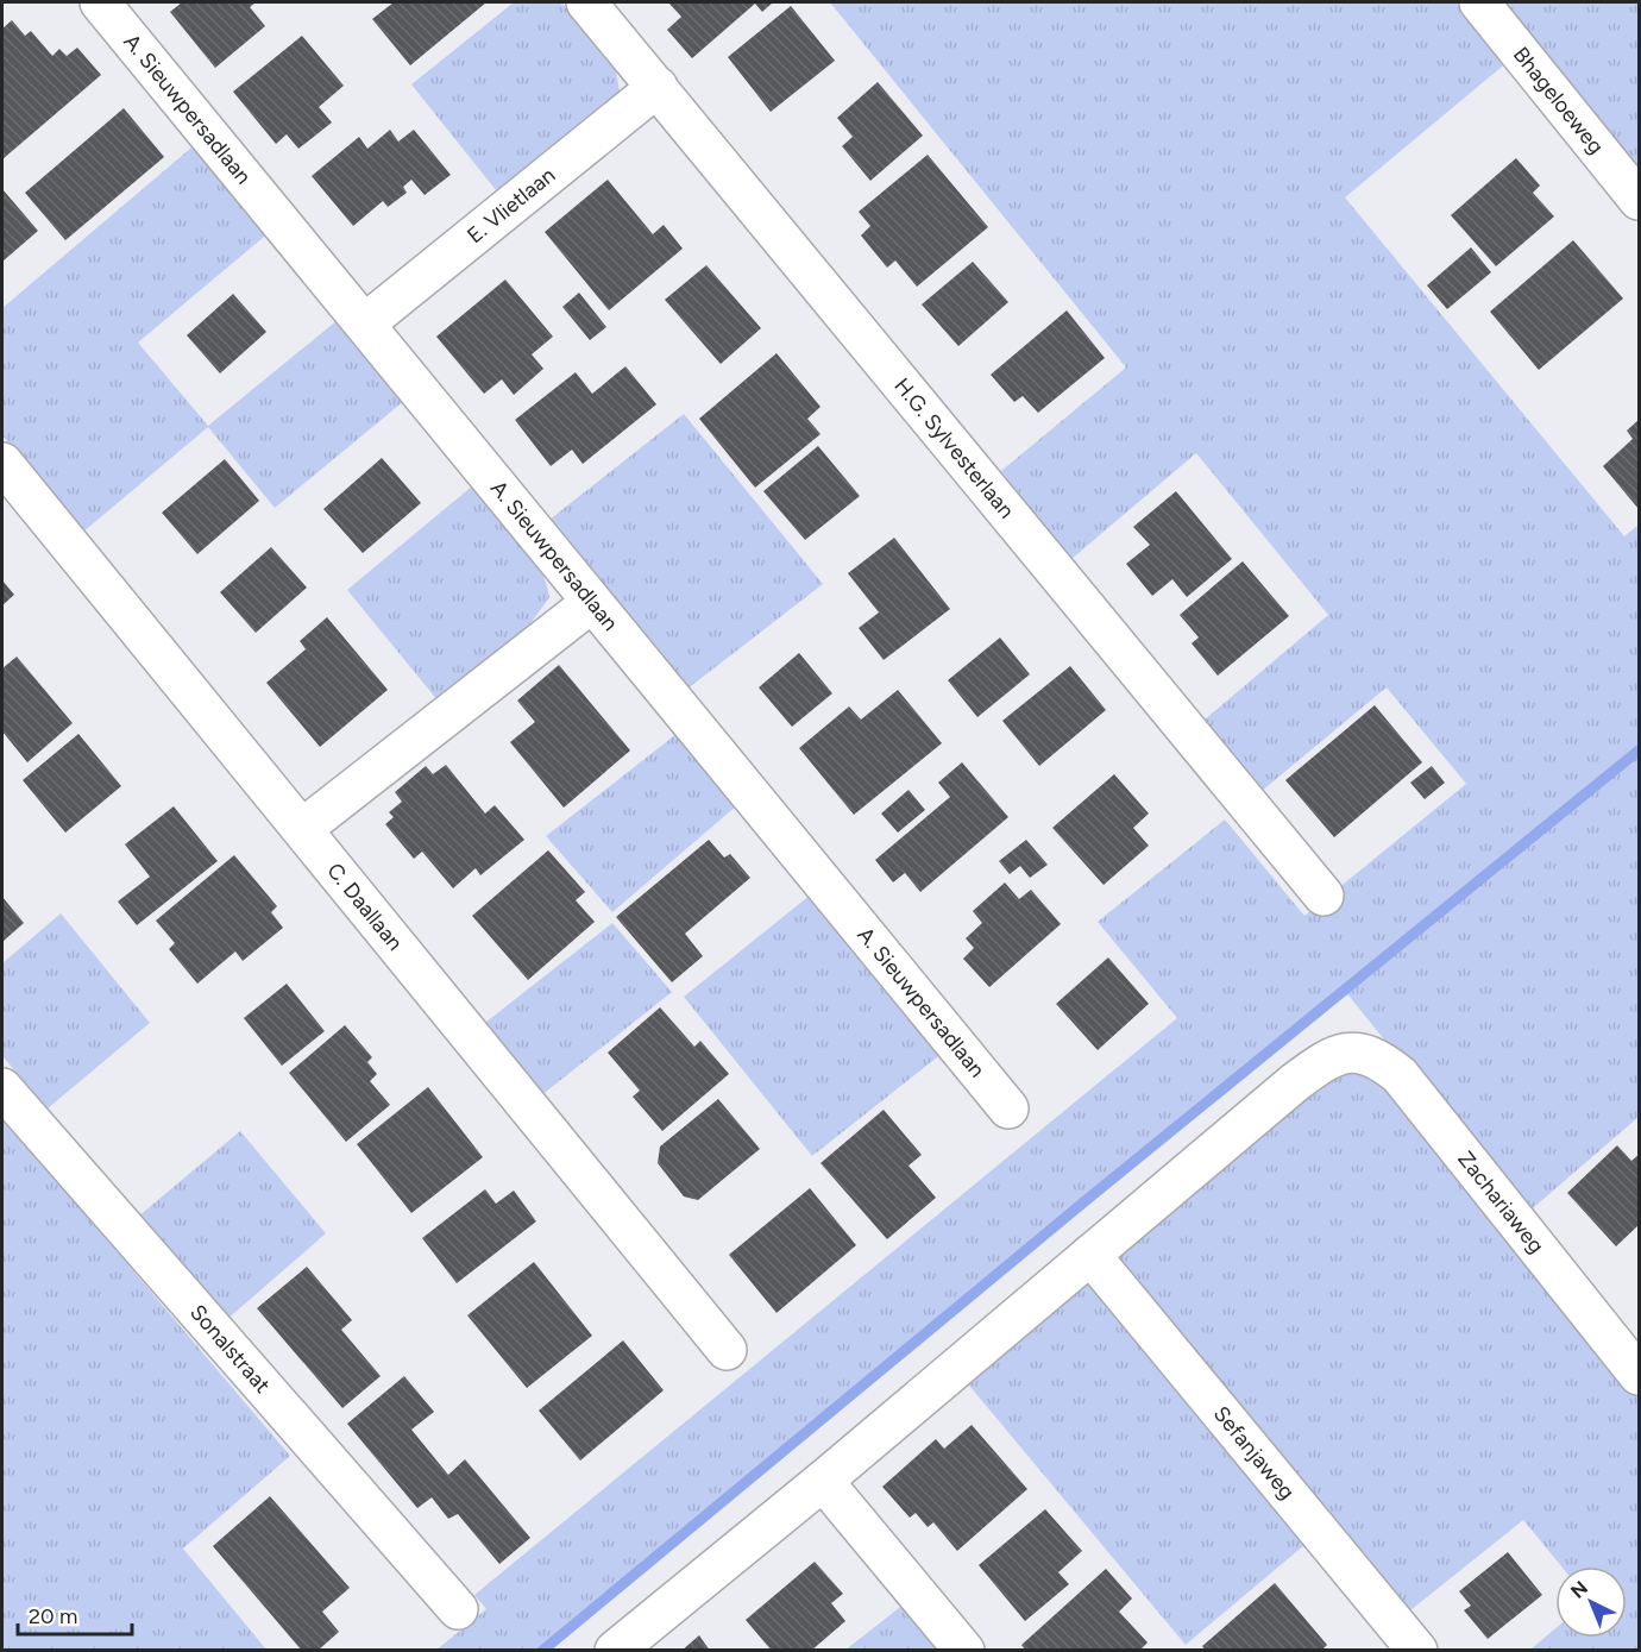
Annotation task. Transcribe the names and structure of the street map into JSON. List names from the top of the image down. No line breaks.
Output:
{"streets":{"street":["Bhageloeweg","A. Sieuwpersadlaan","E. Vlietlaan","H.G. Sylvesterlaan","C. Daallaan","Zachariaweg","Sonalstraat","Sefanjaweg"]},"crossings":[["A. Sieuwpersadlaan","E. Vlietlaan"],["E. Vlietlaan","H.G. Sylvesterlaan"],["Zachariaweg","Sefanjaweg"]],"scale_bar":"20 m","north":"top left"}
